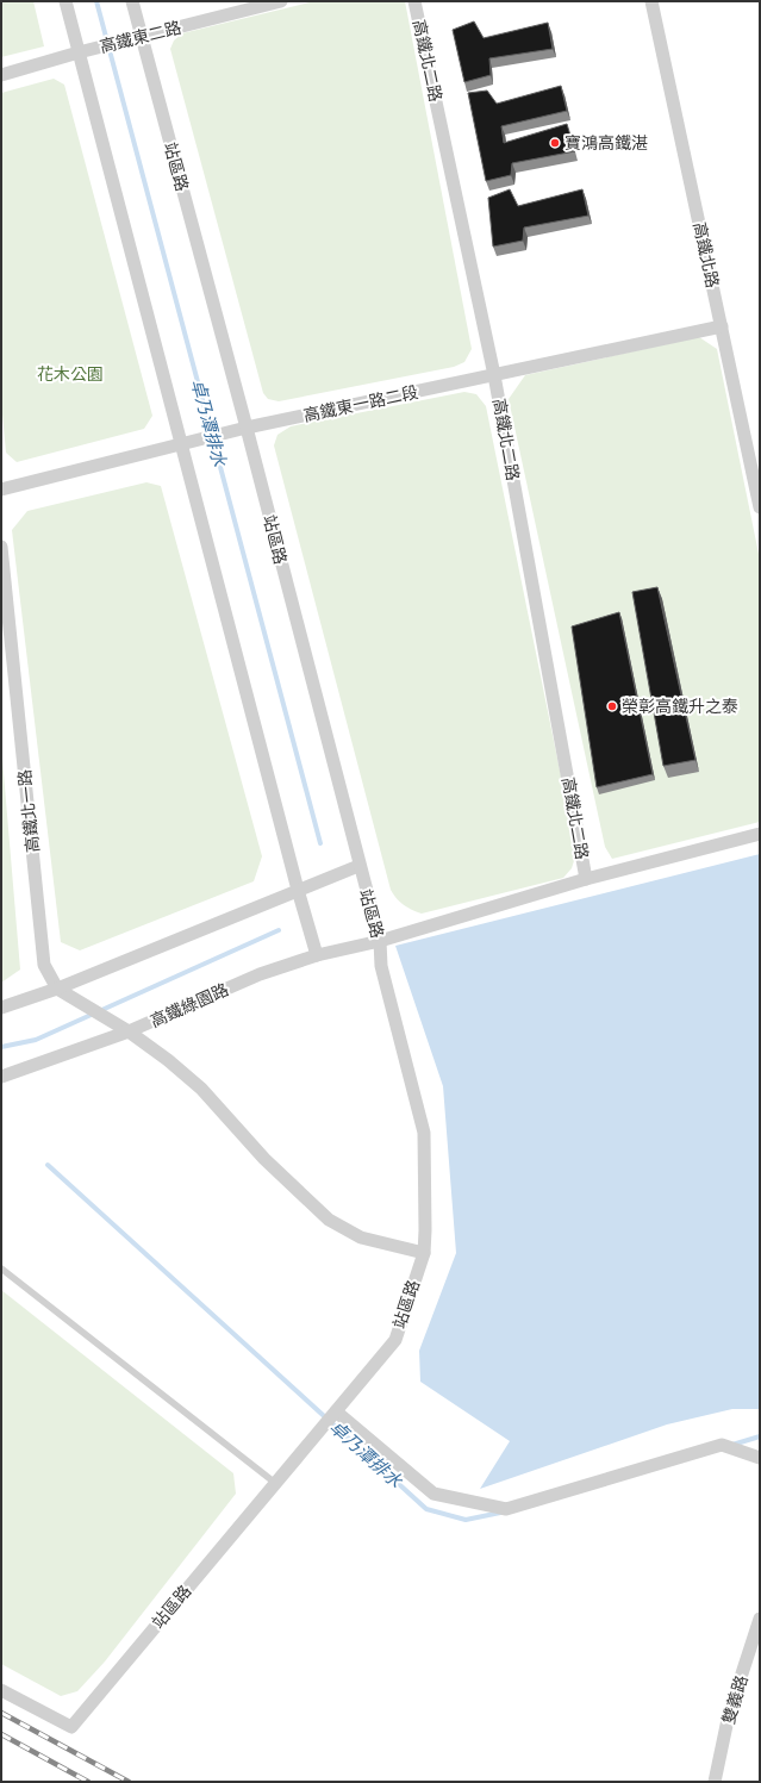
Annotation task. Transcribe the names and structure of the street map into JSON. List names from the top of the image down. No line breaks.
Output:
{"streets":{"street":["高鐵東二路","高鐵北二路","站區路","高鐵北路","高鐵東一路二段","高鐵北一路","高鐵綠園路","雙義路"]},"crossings":[["高鐵東二路","站區路"],["高鐵北二路","高鐵東一路二段"],["高鐵北二路","高鐵綠園路"],["站區路","高鐵東一路二段"],["站區路","高鐵綠園路"],["高鐵北路","高鐵東一路二段"]],"water":["卓乃潭排水"],"parks":["花木公園"],"places":["寶鴻高鐵湛","榮彰高鐵升之泰"]}
